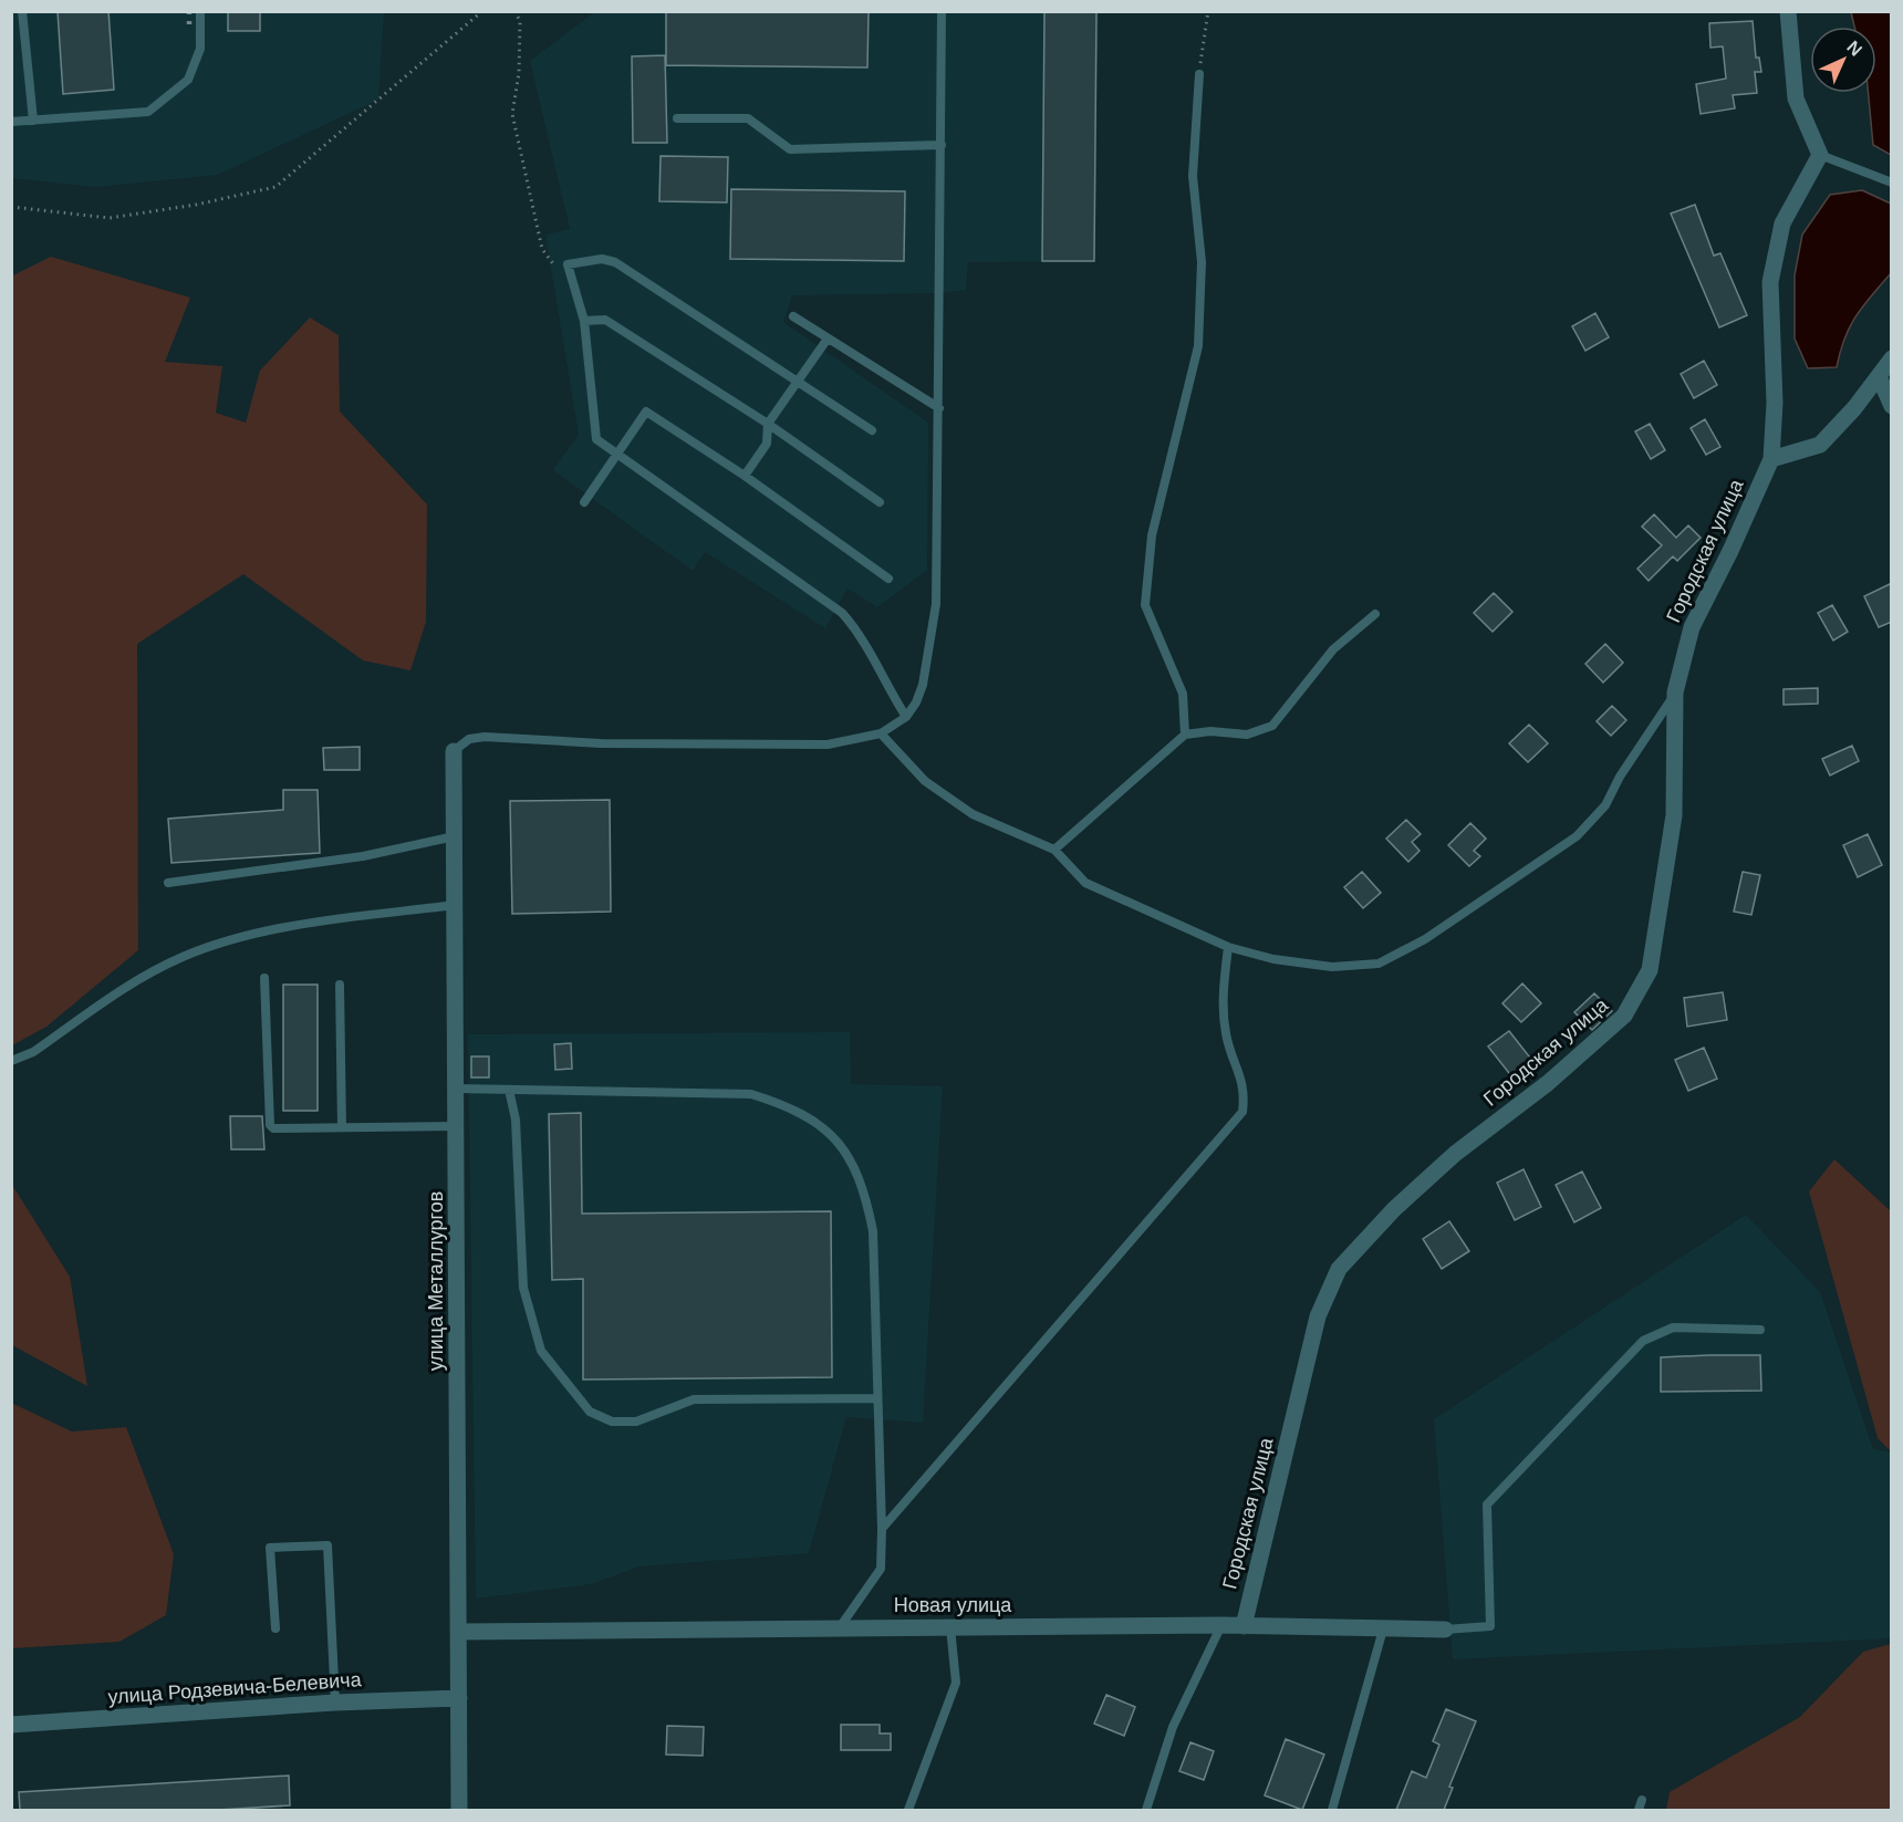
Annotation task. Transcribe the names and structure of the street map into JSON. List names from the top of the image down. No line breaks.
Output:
{"streets":{"street":["Городская улица","улица Металлургов","Новая улица","улица Родзевича-Белевича"]},"crossings":[["Городская улица","Новая улица"],["улица Металлургов","Новая улица"],["улица Металлургов","улица Родзевича-Белевича"]],"north":"top right"}
